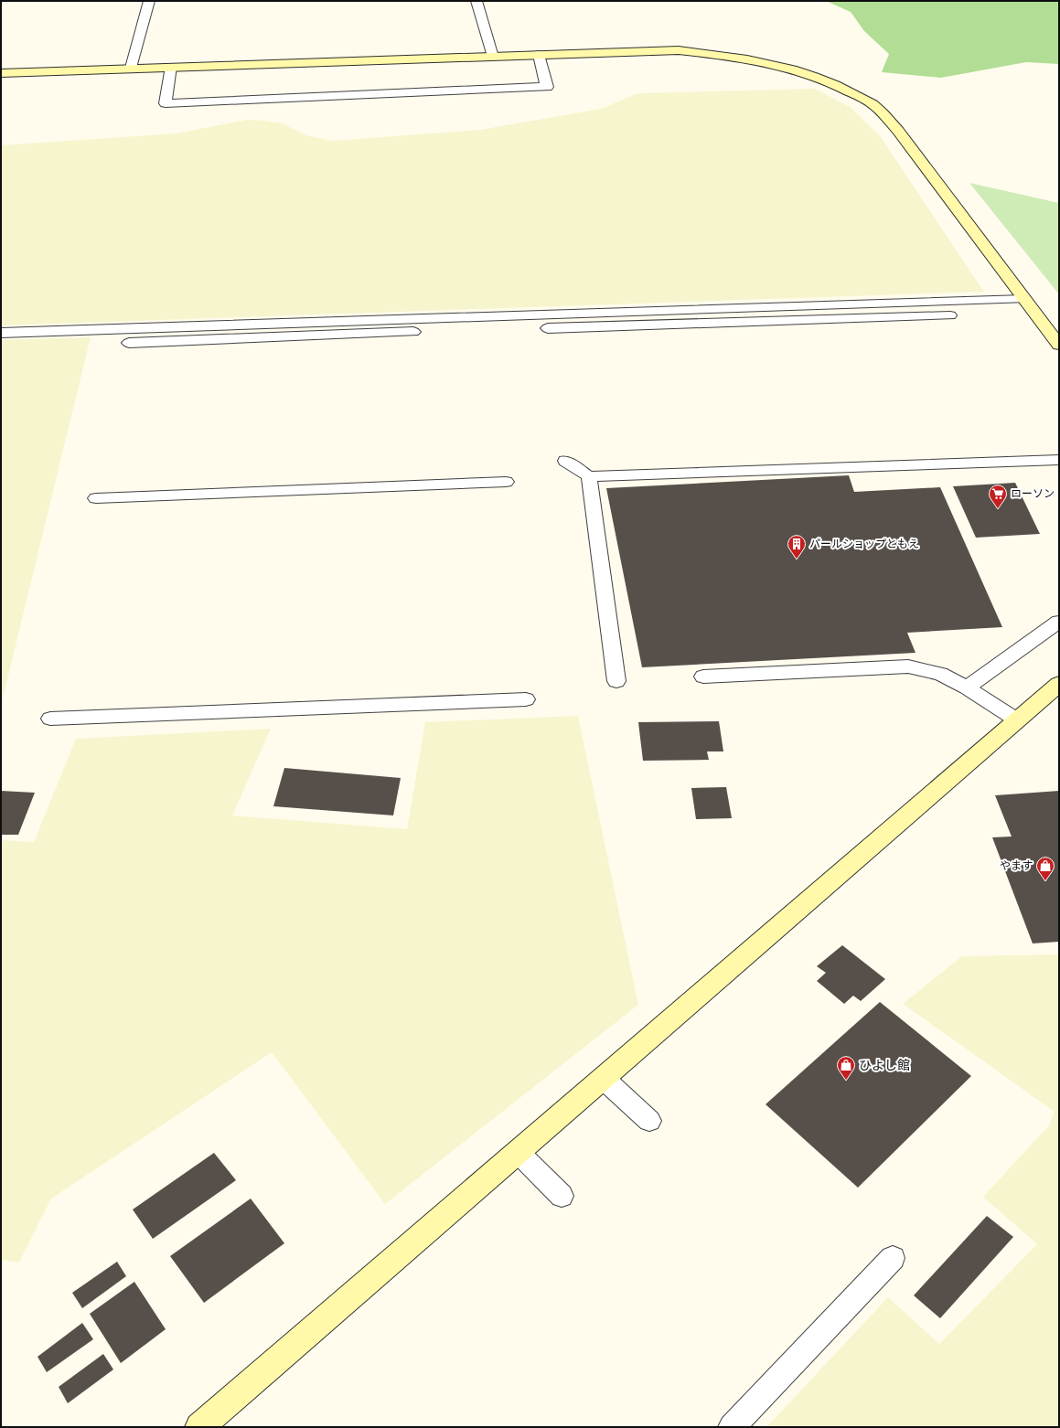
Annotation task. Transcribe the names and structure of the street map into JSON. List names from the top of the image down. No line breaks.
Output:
{"places":{"supermarket":["ローソン"],"building":["パールショップともえ"],"shop":["やます","ひよし館"]}}
